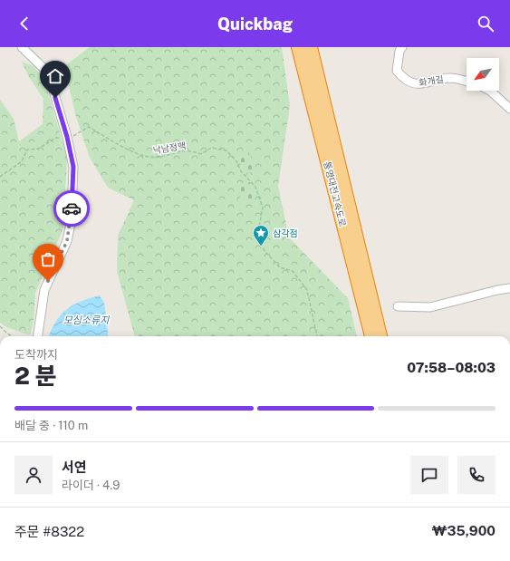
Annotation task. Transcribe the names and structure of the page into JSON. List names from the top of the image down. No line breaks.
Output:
{"streets":{"highway":["통영대전고속도로"],"street":["화개길"],"path":["낙남정맥"]},"water":["모심소류지"],"places":{"place":["삼각점"]},"north":"bottom left","page":{"header":"Quickbag","heading":["2 분","도착까지","07:58–08:03"],"panel":["서연","라이더 · 4.9","주문 #8322","₩35,900"],"bar":"배달 중 · 110 m"}}
